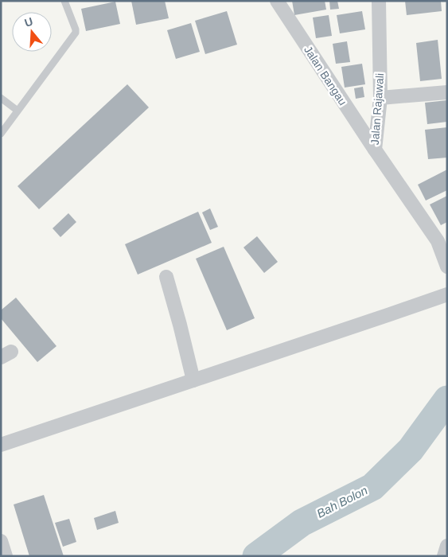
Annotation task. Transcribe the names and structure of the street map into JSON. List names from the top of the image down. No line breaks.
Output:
{"streets":{"street":["Jalan Bangau","Jalan Rajawali"]},"crossings":[["Jalan Bangau","Jalan Rajawali"]],"water":["Bah Bolon"],"north":"top"}
